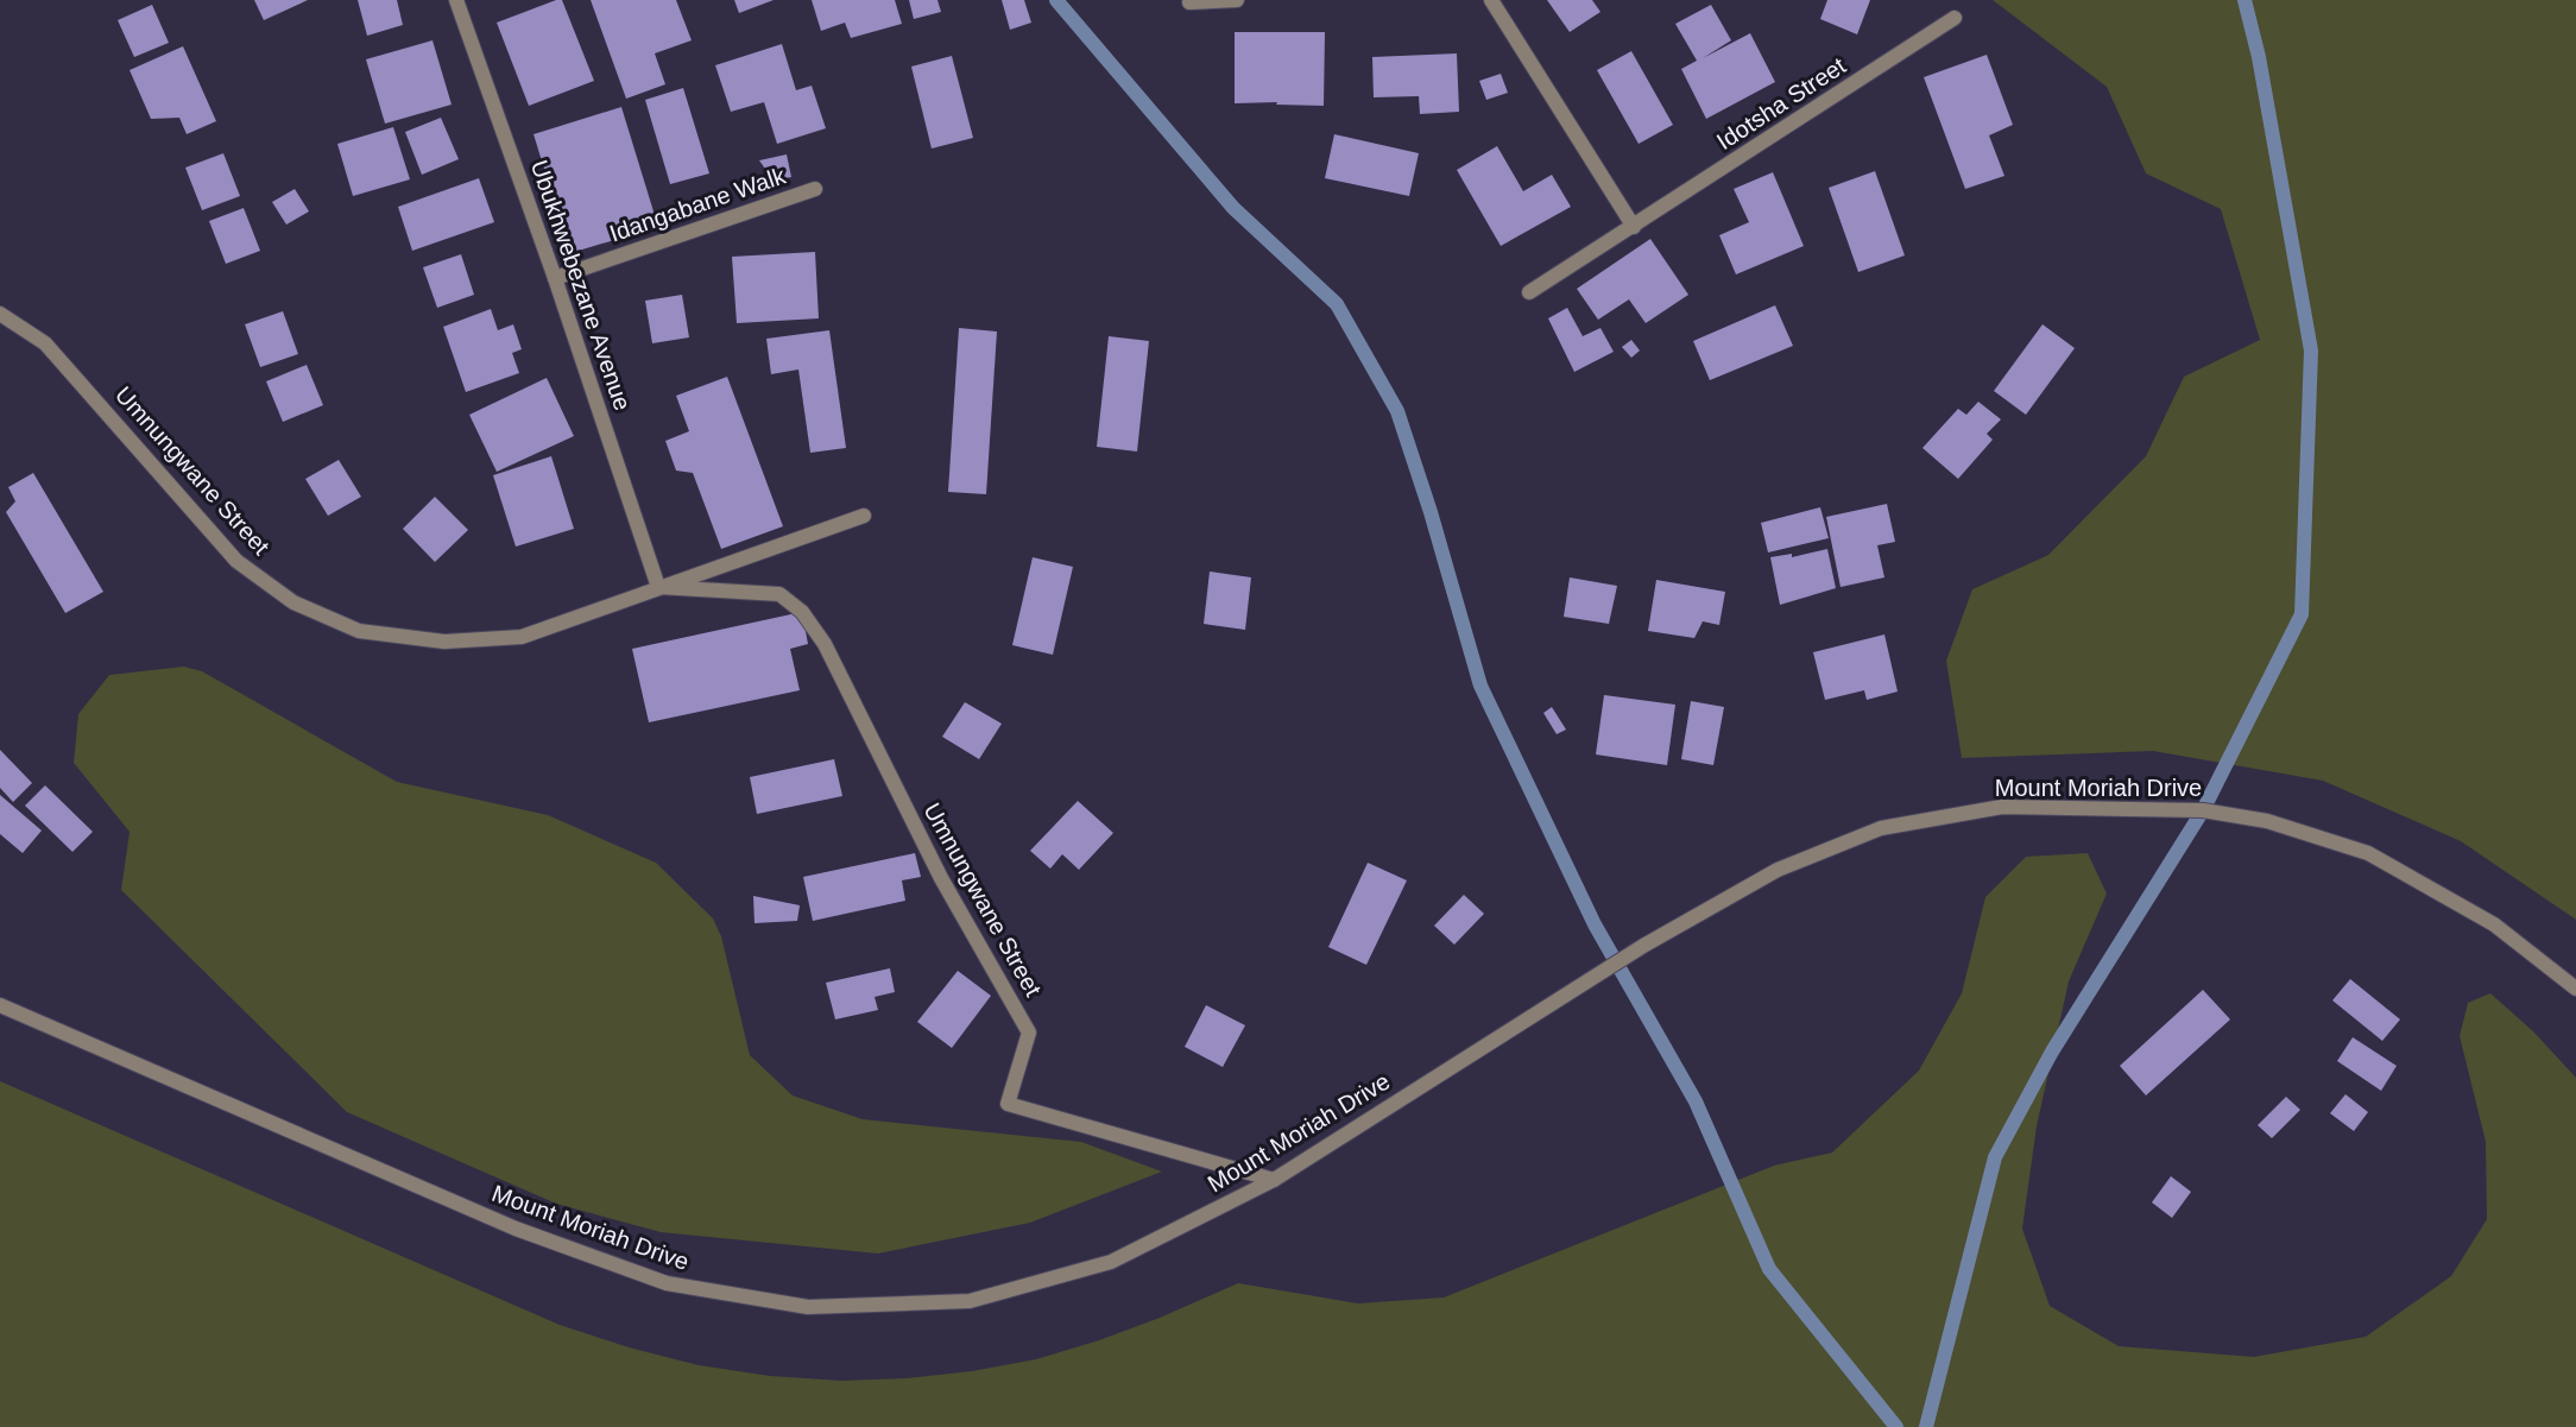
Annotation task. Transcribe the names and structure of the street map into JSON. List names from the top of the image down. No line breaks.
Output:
{"streets":{"street":["Idotsha Street","Idangabane Walk","Ubukhwebezane Avenue","Umnungwane Street","Mount Moriah Drive"]},"crossings":[["Idangabane Walk","Ubukhwebezane Avenue"],["Ubukhwebezane Avenue","Umnungwane Street"],["Umnungwane Street","Mount Moriah Drive"]]}
